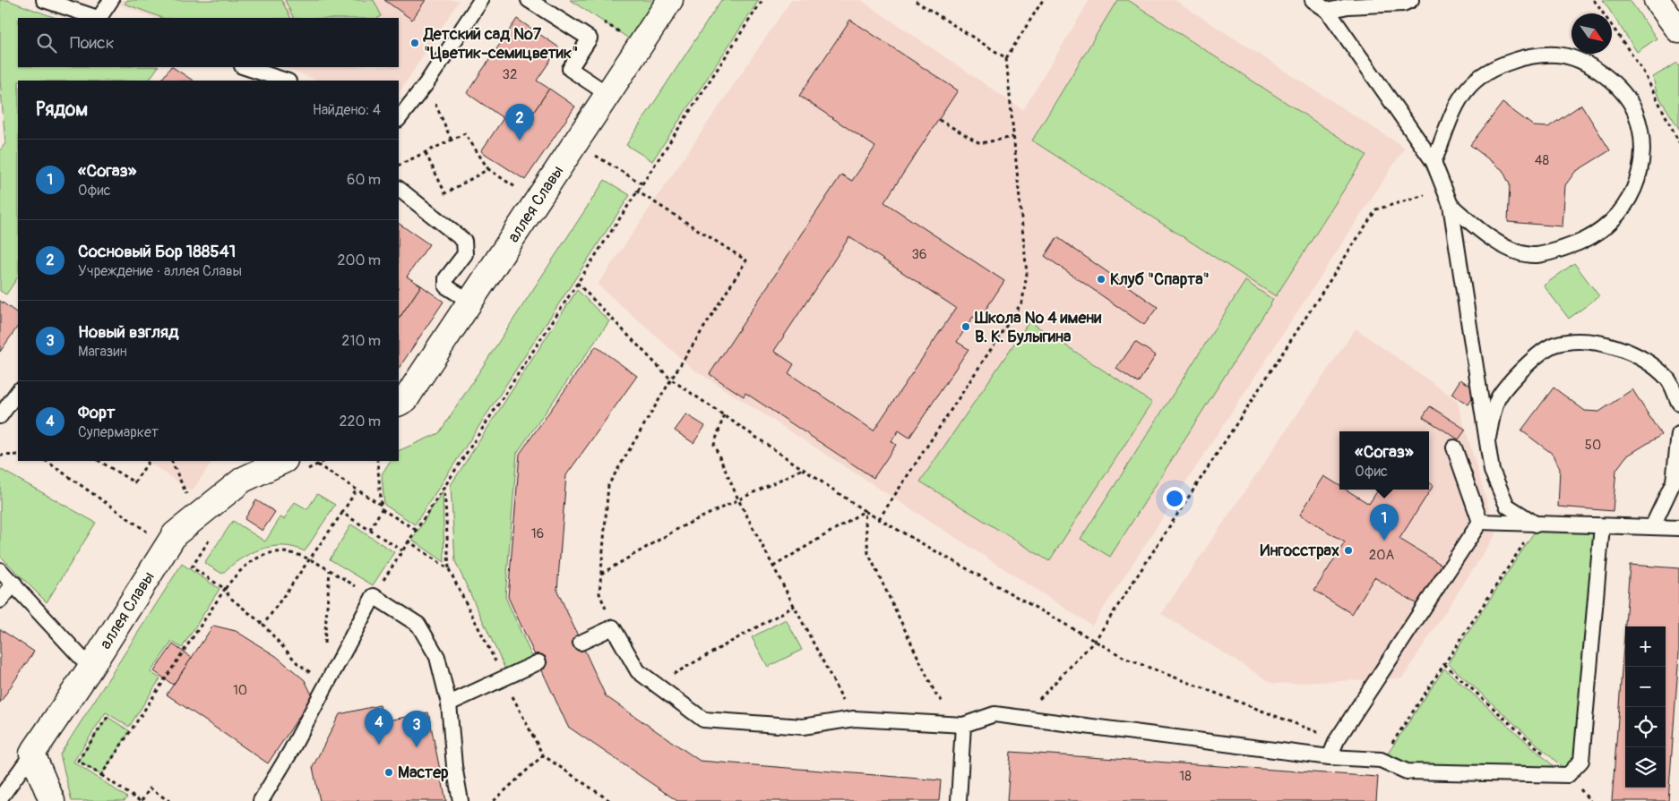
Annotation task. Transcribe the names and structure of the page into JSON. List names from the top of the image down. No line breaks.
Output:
{"streets":{"street":["аллея Славы"]},"places":["Детский сад №7 \"Цветик-семицветик\"","Клуб \"Спарта\"","Школа № 4 имени В. К. Булыгина","Ингосстрах","Мастер"],"house_numbers":["32","48","36","50","16","20А","10","18"],"north":"bottom right","page":{"search":"Поиск","heading":["Рядом","Найдено: 4"],"pins":["2","1","4","3"],"list":[{"mark":"1","name":"«Согаз»","note":"Офис","value":"60 m"},{"mark":"2","name":"Сосновый Бор 188541","note":"Учреждение · аллея Славы","value":"200 m"},{"mark":"3","name":"Новый взгляд","note":"Магазин","value":"210 m"},{"mark":"4","name":"Форт","note":"Супермаркет","value":"220 m"}],"popup":["«Согаз»","Офис"],"map_buttons":["+","−"]}}
